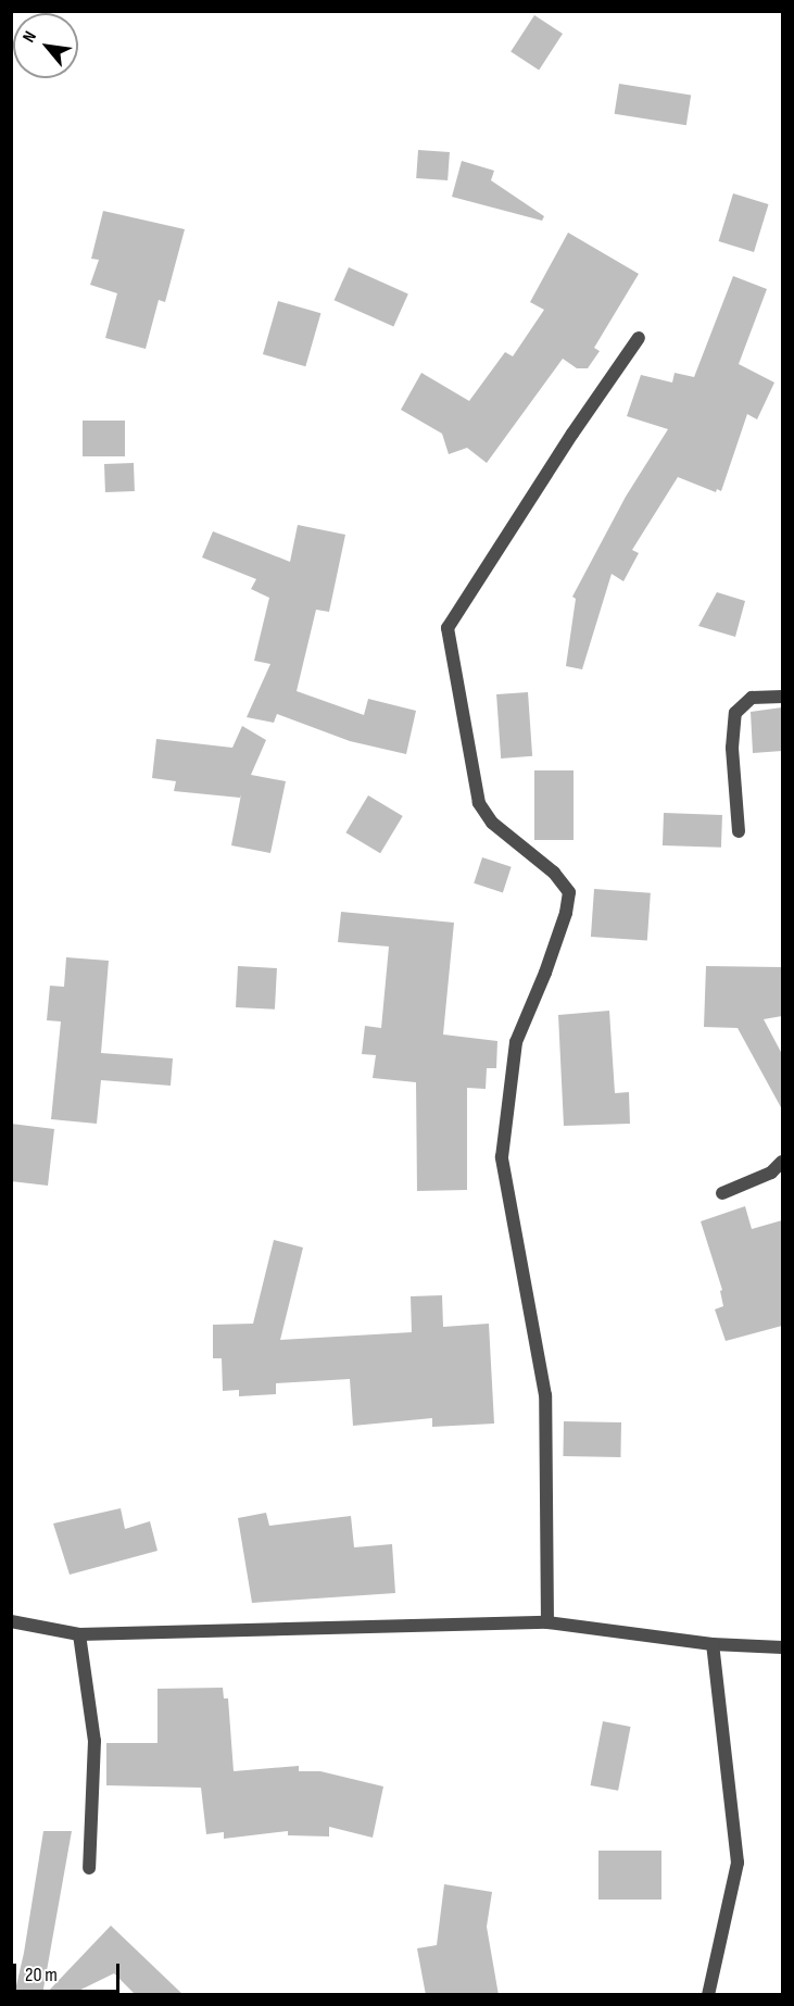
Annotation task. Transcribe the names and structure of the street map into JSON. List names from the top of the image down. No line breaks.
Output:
{"scale_bar":"20 m","north":"top left"}
